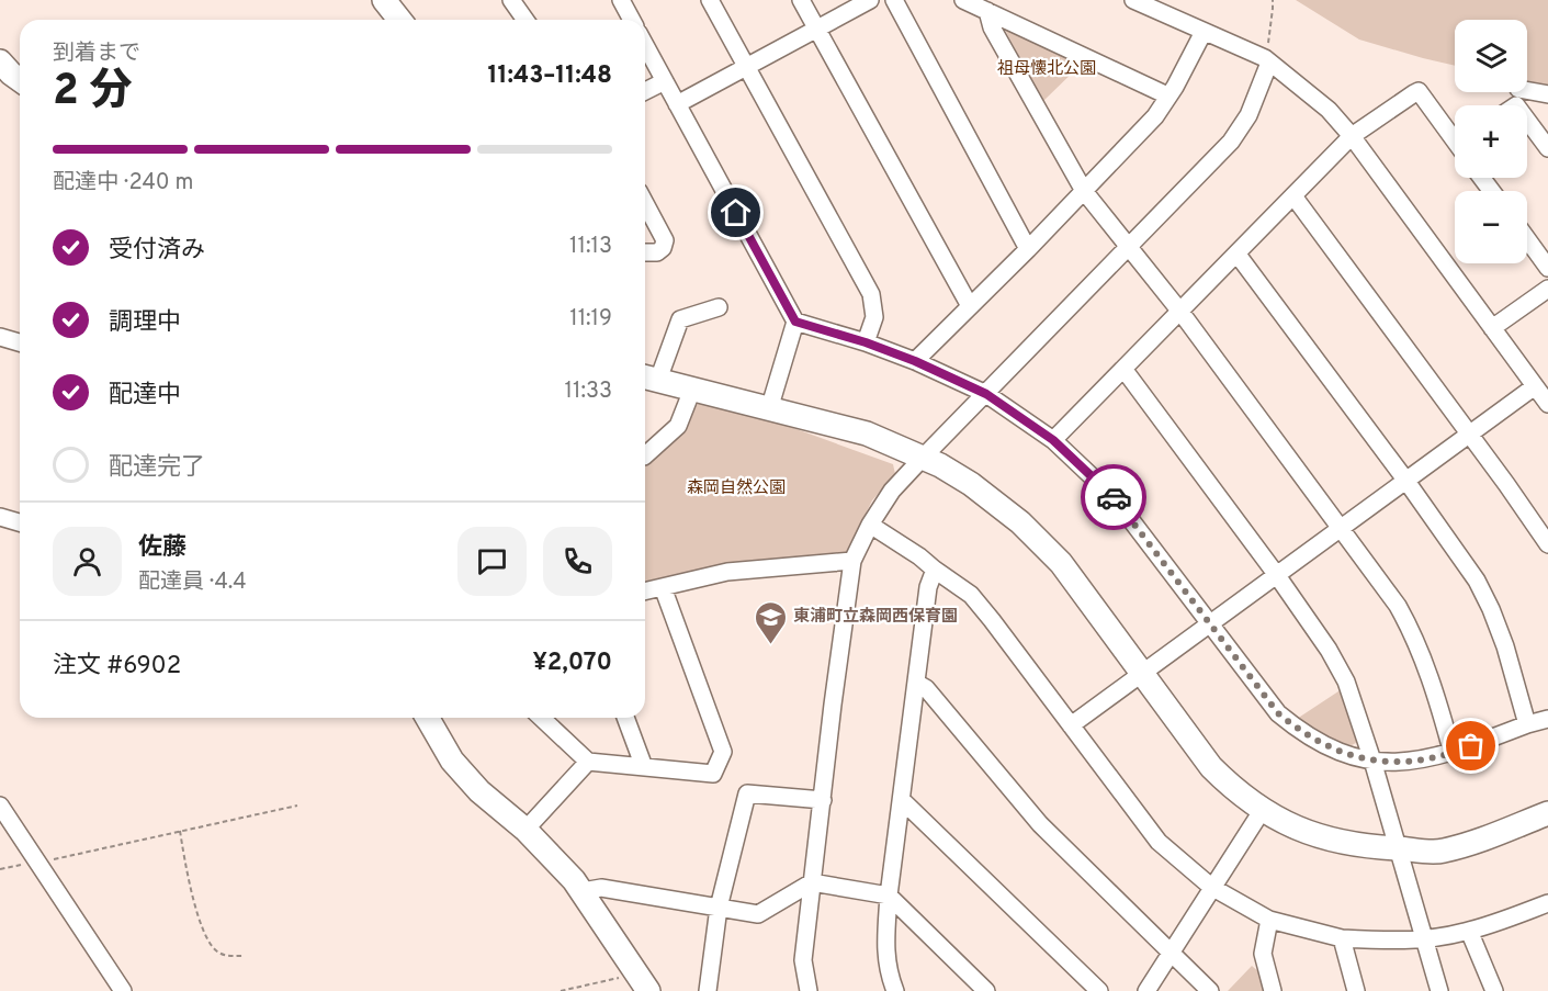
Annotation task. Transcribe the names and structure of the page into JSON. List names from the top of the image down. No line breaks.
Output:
{"parks":["祖母懐北公園","森岡自然公園"],"places":{"school or university":["東浦町立森岡西保育園"]},"page":{"map_buttons":["+","−"],"heading":["2 分","到着まで","11:43–11:48"],"panel":["佐藤","配達員 · 4.4","注文 #6902","¥2,070"],"bar":"配達中 · 240 m","list":[["受付済み","11:13"],["調理中","11:19"],["配達中","11:33"],"配達完了"]}}
